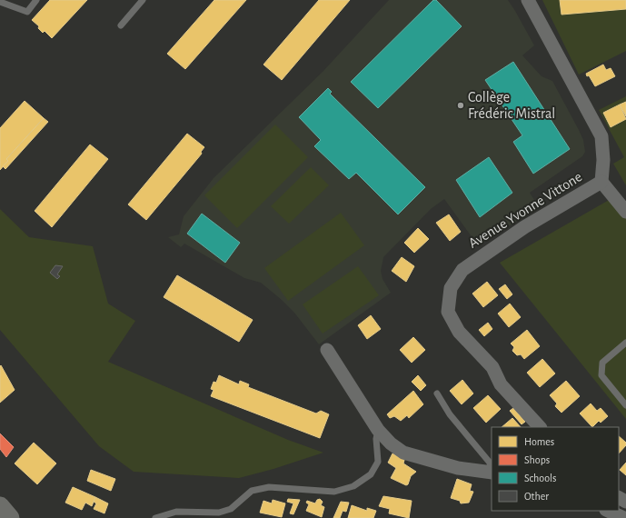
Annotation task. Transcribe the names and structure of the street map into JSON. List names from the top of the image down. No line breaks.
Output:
{"streets":{"street":["Avenue Yvonne Vittone"]},"places":["Collège Frédéric Mistral"],"legend":["Homes","Shops","Schools","Other"]}
